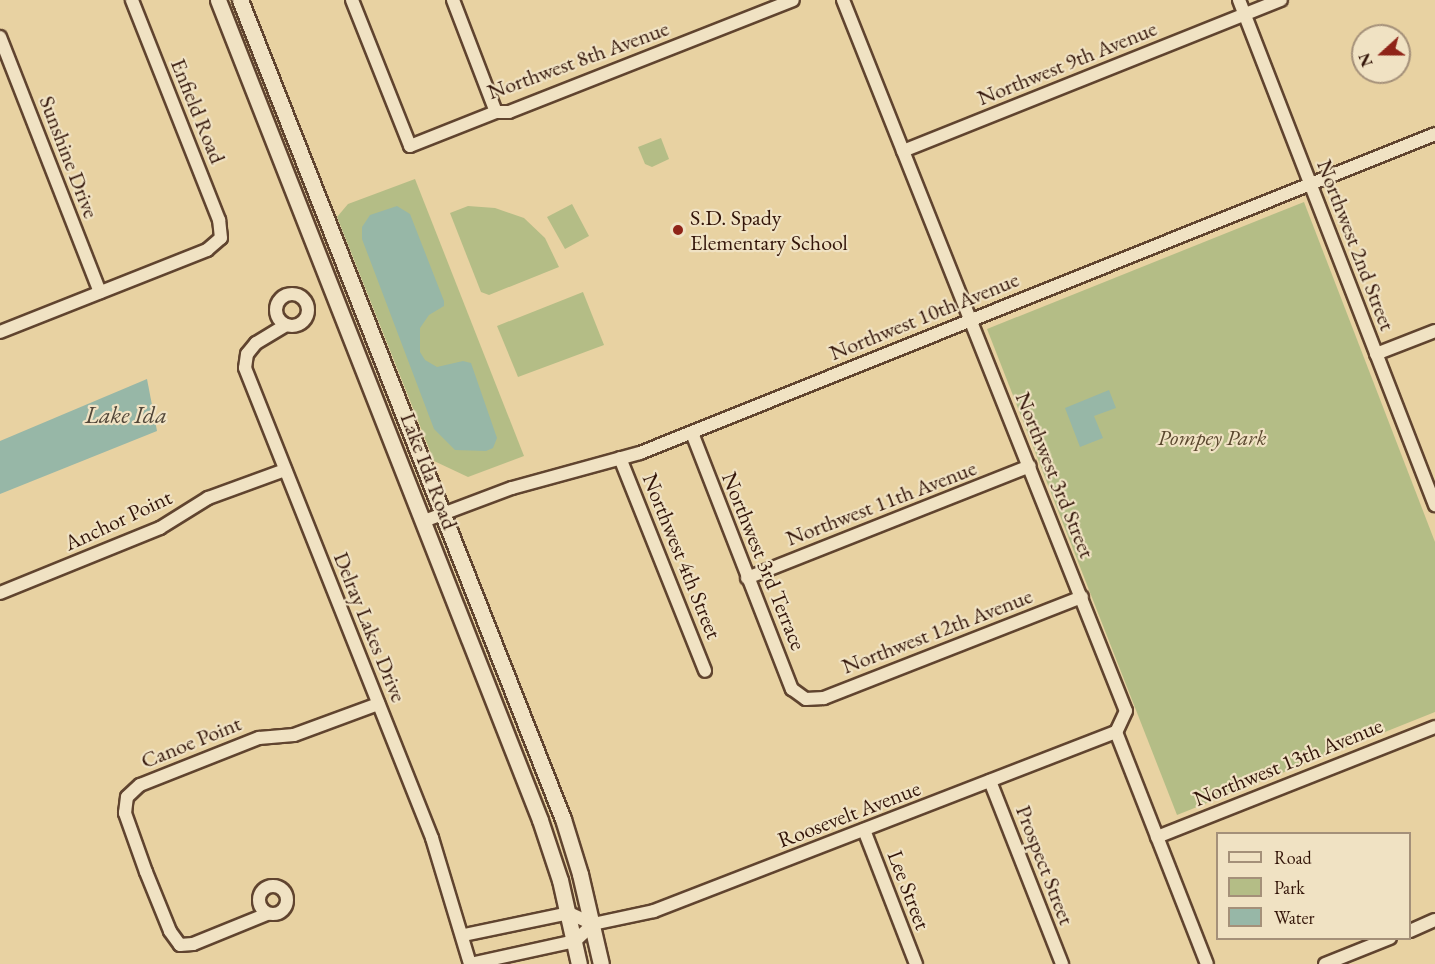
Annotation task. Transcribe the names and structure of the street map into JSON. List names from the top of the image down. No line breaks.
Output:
{"streets":{"street":["Northwest 8th Avenue","Northwest 9th Avenue","Enfield Road","Sunshine Drive","Northwest 2nd Street","Northwest 10th Avenue","Lake Ida Road","Northwest 3rd Street","Northwest 11th Avenue","Anchor Point","Northwest 4th Street","Northwest 3rd Terrace","Delray Lakes Drive","Northwest 12th Avenue","Canoe Point","Northwest 13th Avenue","Roosevelt Avenue","Prospect Street","Lee Street"]},"crossings":[["Northwest 9th Avenue","Northwest 2nd Street"],["Northwest 9th Avenue","Northwest 3rd Street"],["Enfield Road","Sunshine Drive"],["Northwest 2nd Street","Northwest 10th Avenue"],["Northwest 10th Avenue","Lake Ida Road"],["Northwest 10th Avenue","Northwest 3rd Street"],["Northwest 10th Avenue","Northwest 4th Street"],["Northwest 10th Avenue","Northwest 3rd Terrace"],["Lake Ida Road","Roosevelt Avenue"],["Northwest 3rd Street","Northwest 11th Avenue"],["Northwest 3rd Street","Northwest 12th Avenue"],["Northwest 3rd Street","Roosevelt Avenue"],["Northwest 11th Avenue","Northwest 3rd Terrace"],["Anchor Point","Delray Lakes Drive"],["Northwest 3rd Terrace","Northwest 12th Avenue"],["Delray Lakes Drive","Canoe Point"],["Roosevelt Avenue","Prospect Street"],["Roosevelt Avenue","Lee Street"]],"water":["Lake Ida"],"parks":["Pompey Park"],"places":["S.D. Spady Elementary School"],"legend":["Road","Park","Water"],"north":"left"}
